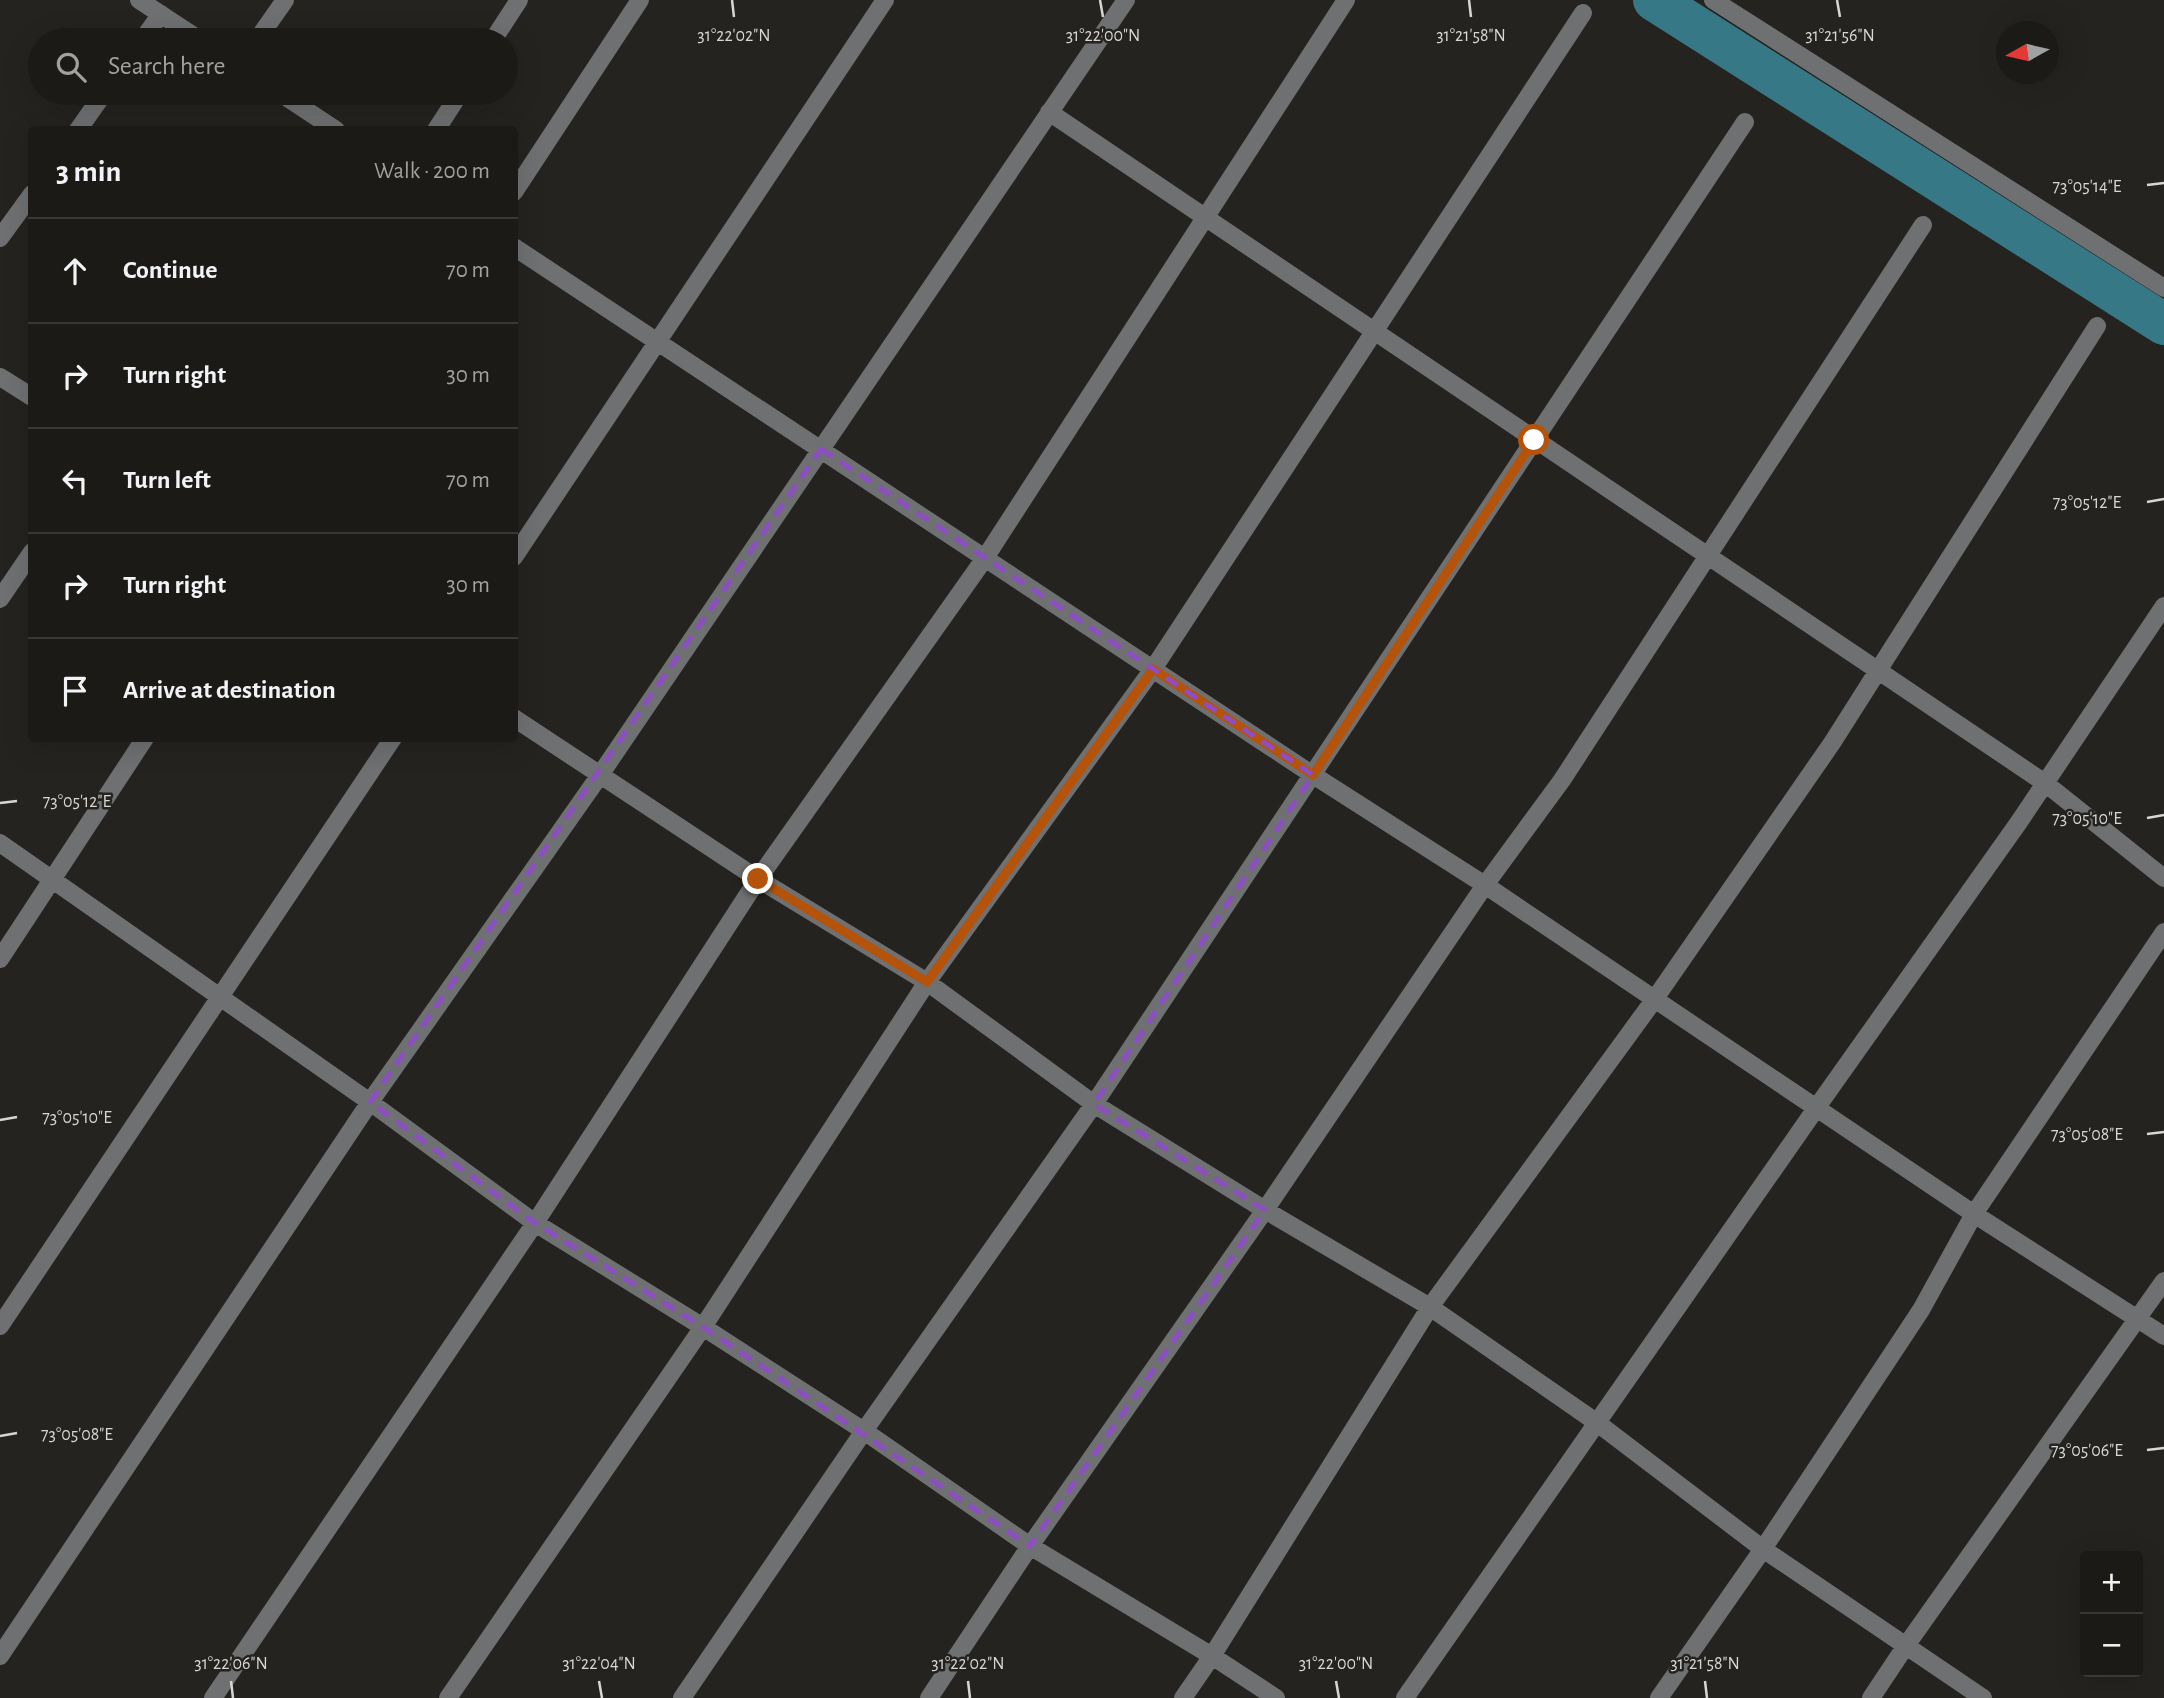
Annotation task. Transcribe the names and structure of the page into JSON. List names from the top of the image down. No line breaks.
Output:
{"north":"left","page":{"search":"Search here","heading":["3 min","Walk · 200 m"],"list":[["Continue","70 m"],["Turn right","30 m"],["Turn left","70 m"],["Turn right","30 m"],"Arrive at destination"],"map_buttons":["+","−"]},"coordinates":["31°22'02\"N","31°22'00\"N","31°21'58\"N","31°21'56\"N","73°05'14\"E","73°05'12\"E","73°05'10\"E","73°05'08\"E","73°05'06\"E","31°22'06\"N","31°22'04\"N"]}
